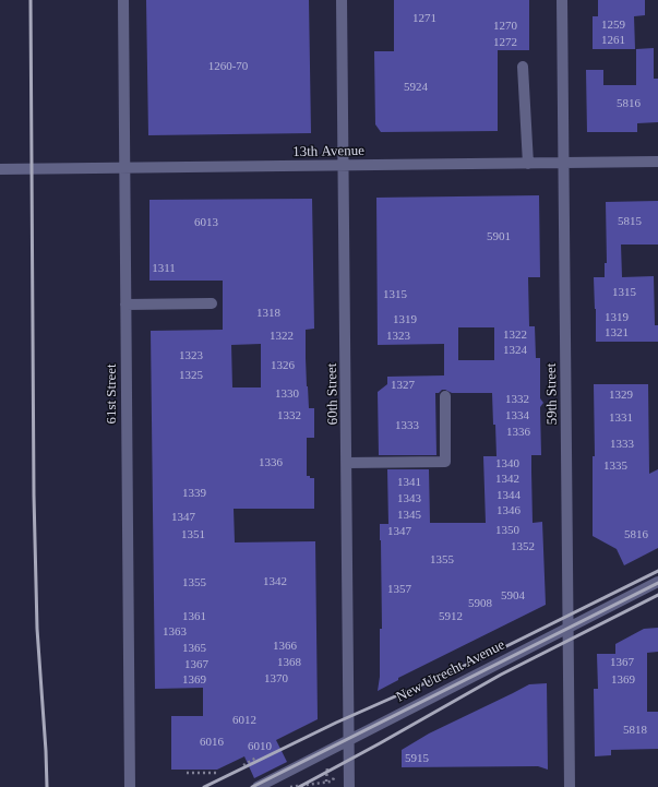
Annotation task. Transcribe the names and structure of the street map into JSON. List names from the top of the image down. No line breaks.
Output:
{"streets":{"street":["13th Avenue","61st Street","60th Street","59th Street","New Utrecht Avenue"]},"crossings":[["13th Avenue","61st Street"],["13th Avenue","60th Street"],["13th Avenue","59th Street"],["60th Street","New Utrecht Avenue"],["59th Street","New Utrecht Avenue"]],"house_numbers":["1271","1259","1270","1261","1272","1260-70","5924","5816","5815","6013","5901","1311","1315","1315","1318","1319","1319","1321","1322","1322","1323","1324","1323","1326","1325","1327","1330","1329","1332","1332","1334","1331","1333","1336","1333","1336","1340","1335","1342","1341","1339","1344","1343","1346","1345","1347","1350","1347","1351","5816","1352","1355","1342","1355","1357","5904","5908","1361","5912","1363","1366","1365","1368","1367","1367","1370","1369","1369","6012","5818","6016","6010","5915"]}
